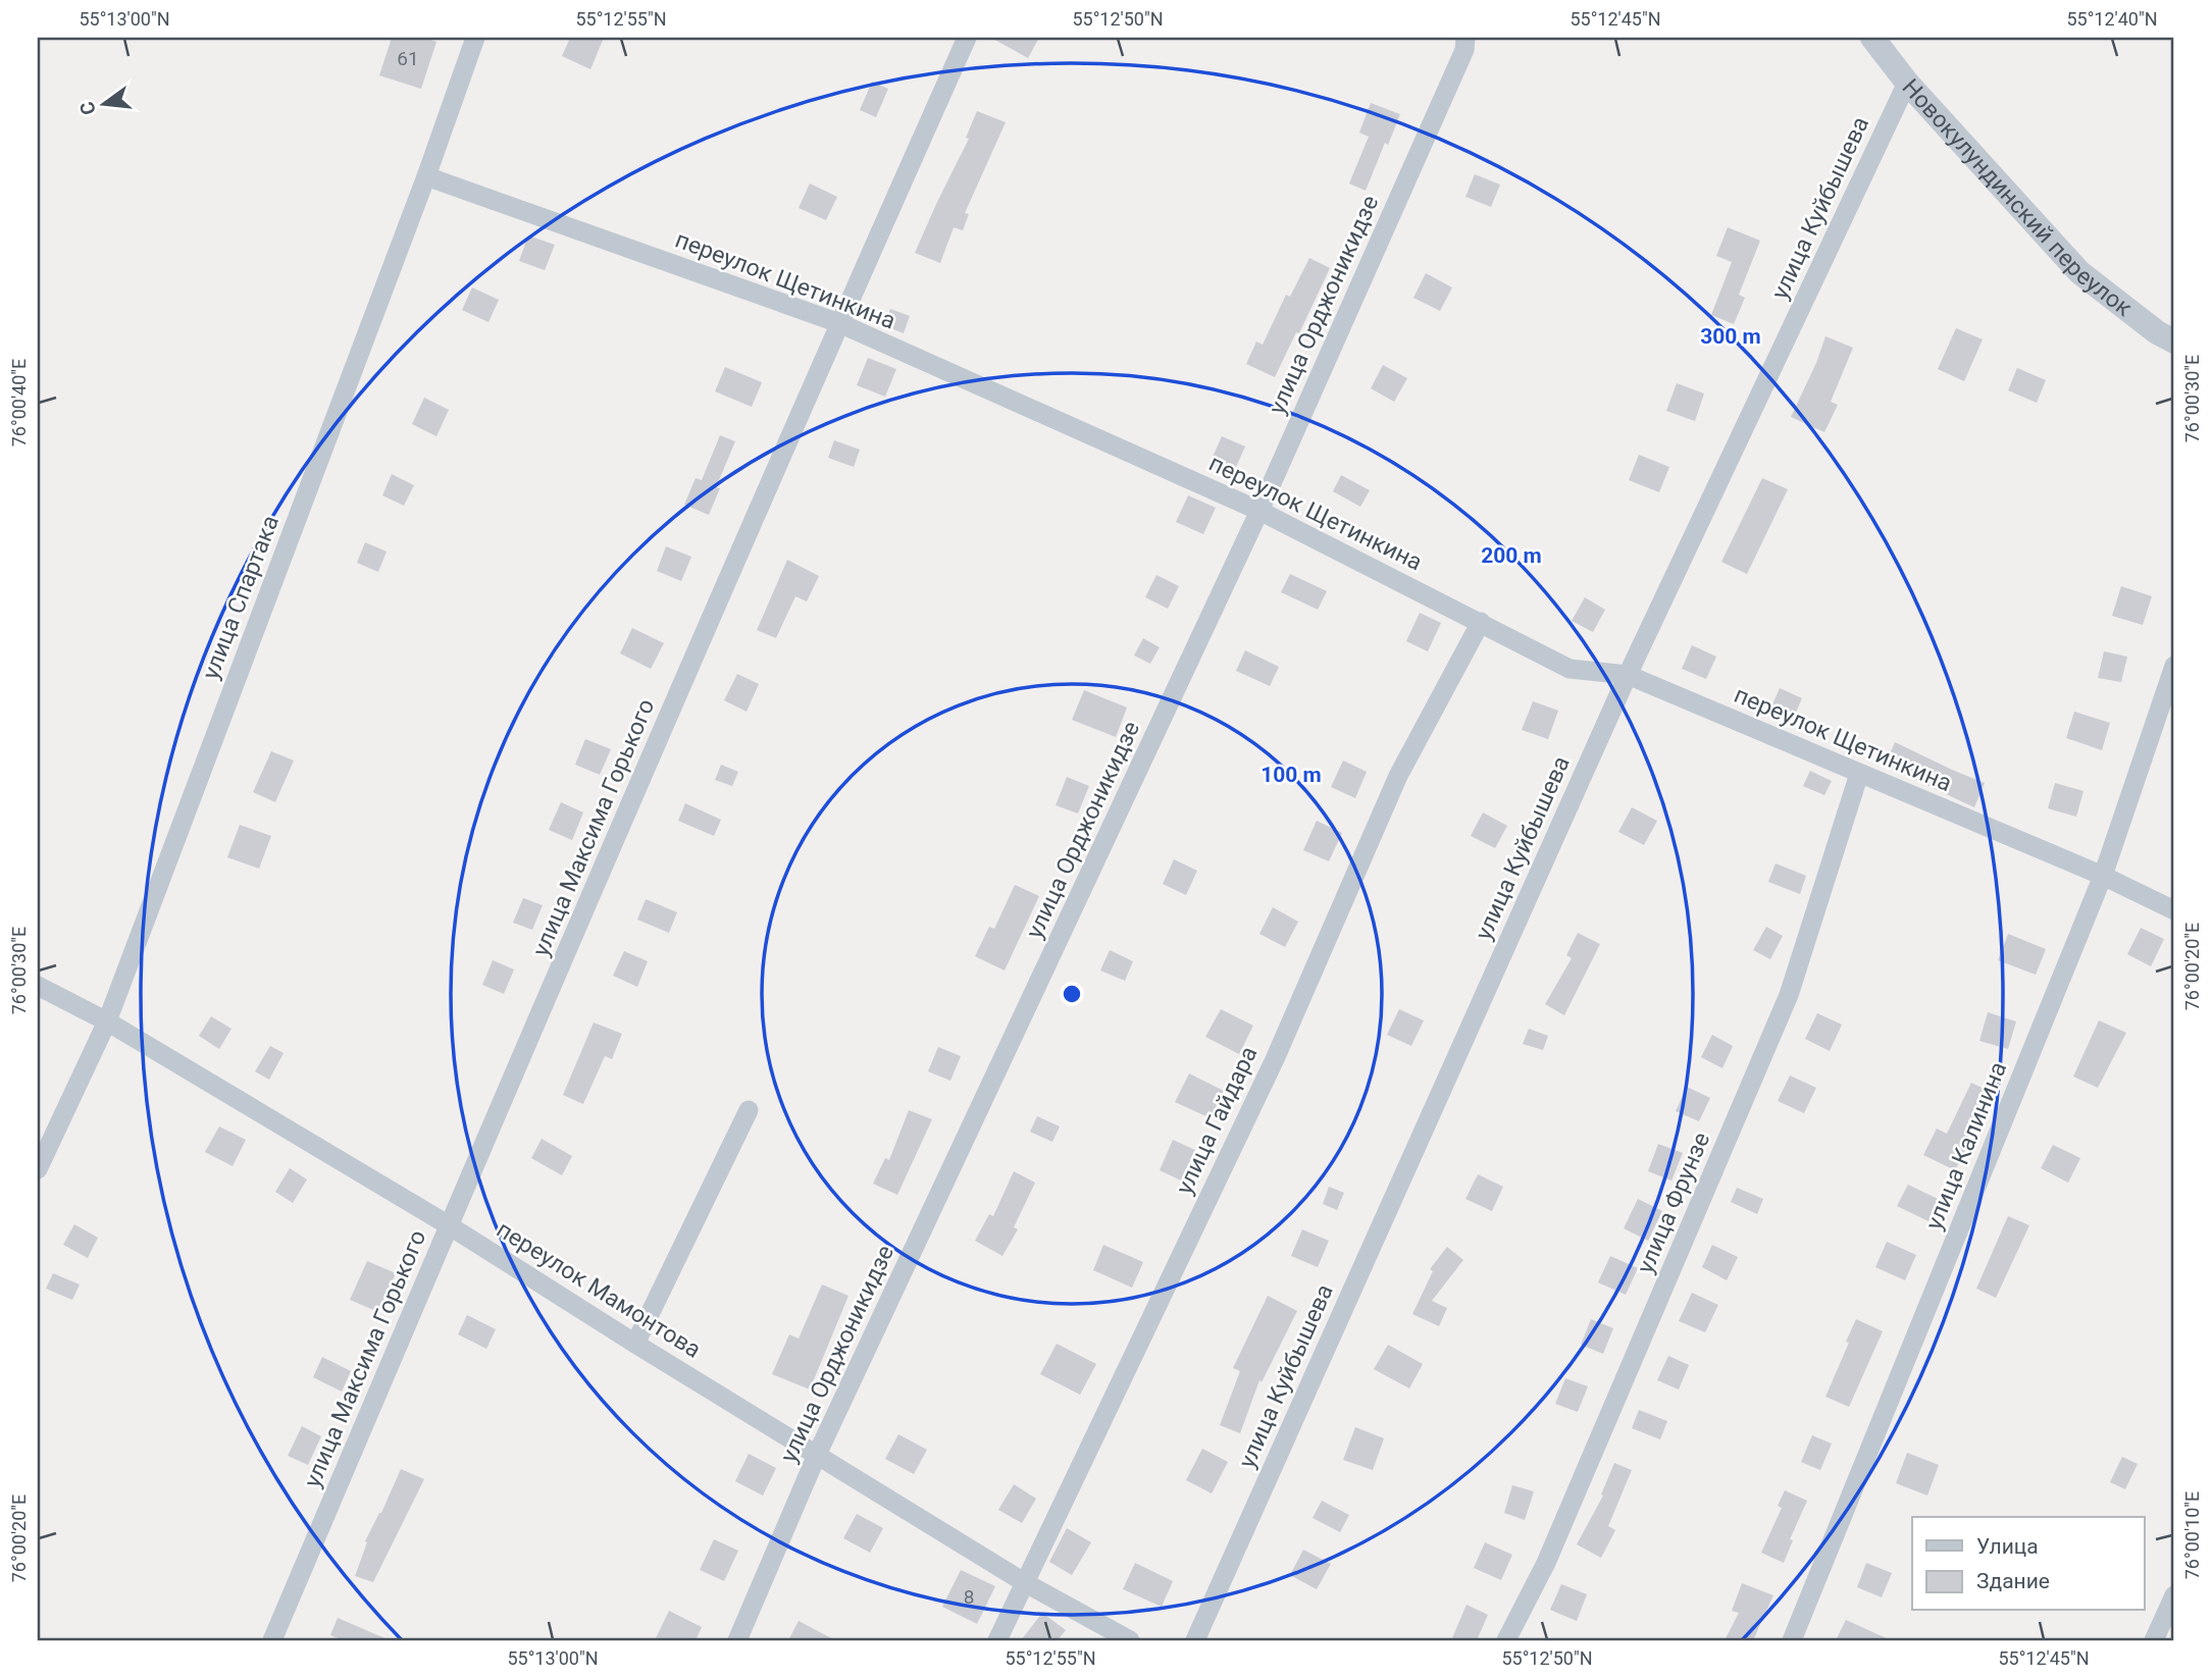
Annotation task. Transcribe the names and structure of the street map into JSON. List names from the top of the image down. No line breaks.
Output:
{"streets":{"street":["Новокулундинский переулок","улица Куйбышева","переулок Щетинкина","улица Орджоникидзе","улица Спартака","улица Максима Горького","улица Гайдара","улица Калинина","улица Фрунзе","переулок Мамонтова"]},"crossings":[["Новокулундинский переулок","улица Куйбышева"],["улица Куйбышева","переулок Щетинкина"],["переулок Щетинкина","улица Орджоникидзе"],["переулок Щетинкина","улица Спартака"],["переулок Щетинкина","улица Максима Горького"],["переулок Щетинкина","улица Гайдара"],["переулок Щетинкина","улица Калинина"],["переулок Щетинкина","улица Фрунзе"],["улица Орджоникидзе","переулок Мамонтова"],["улица Спартака","переулок Мамонтова"],["улица Максима Горького","переулок Мамонтова"],["улица Гайдара","переулок Мамонтова"]],"house_numbers":["61","8"],"legend":["Улица","Здание"],"north":"left","coordinates":["55°13'00\"N","55°12'55\"N","55°12'50\"N","55°12'45\"N","55°12'40\"N","76°00'30\"E","76°00'40\"E","76°00'20\"E","76°00'10\"E"],"rings":["300 m","200 m","100 m"]}
